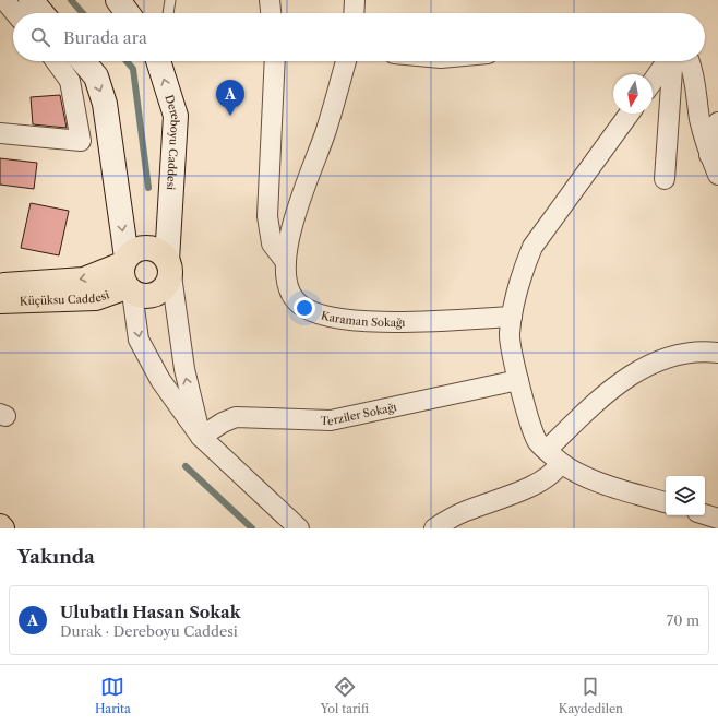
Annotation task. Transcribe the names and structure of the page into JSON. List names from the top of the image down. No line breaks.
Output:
{"streets":{"main road":["Dereboyu Caddesi","Küçüksu Caddesi"],"street":["Karaman Sokağı","Terziler Sokağı"]},"north":"bottom","page":{"search":"Burada ara","pins":"A","heading":"Yakında","list":[{"mark":"A","name":"Ulubatlı Hasan Sokak","note":"Durak · Dereboyu Caddesi","value":"70 m"}],"nav":["Harita","Yol tarifi","Kaydedilen"]}}
